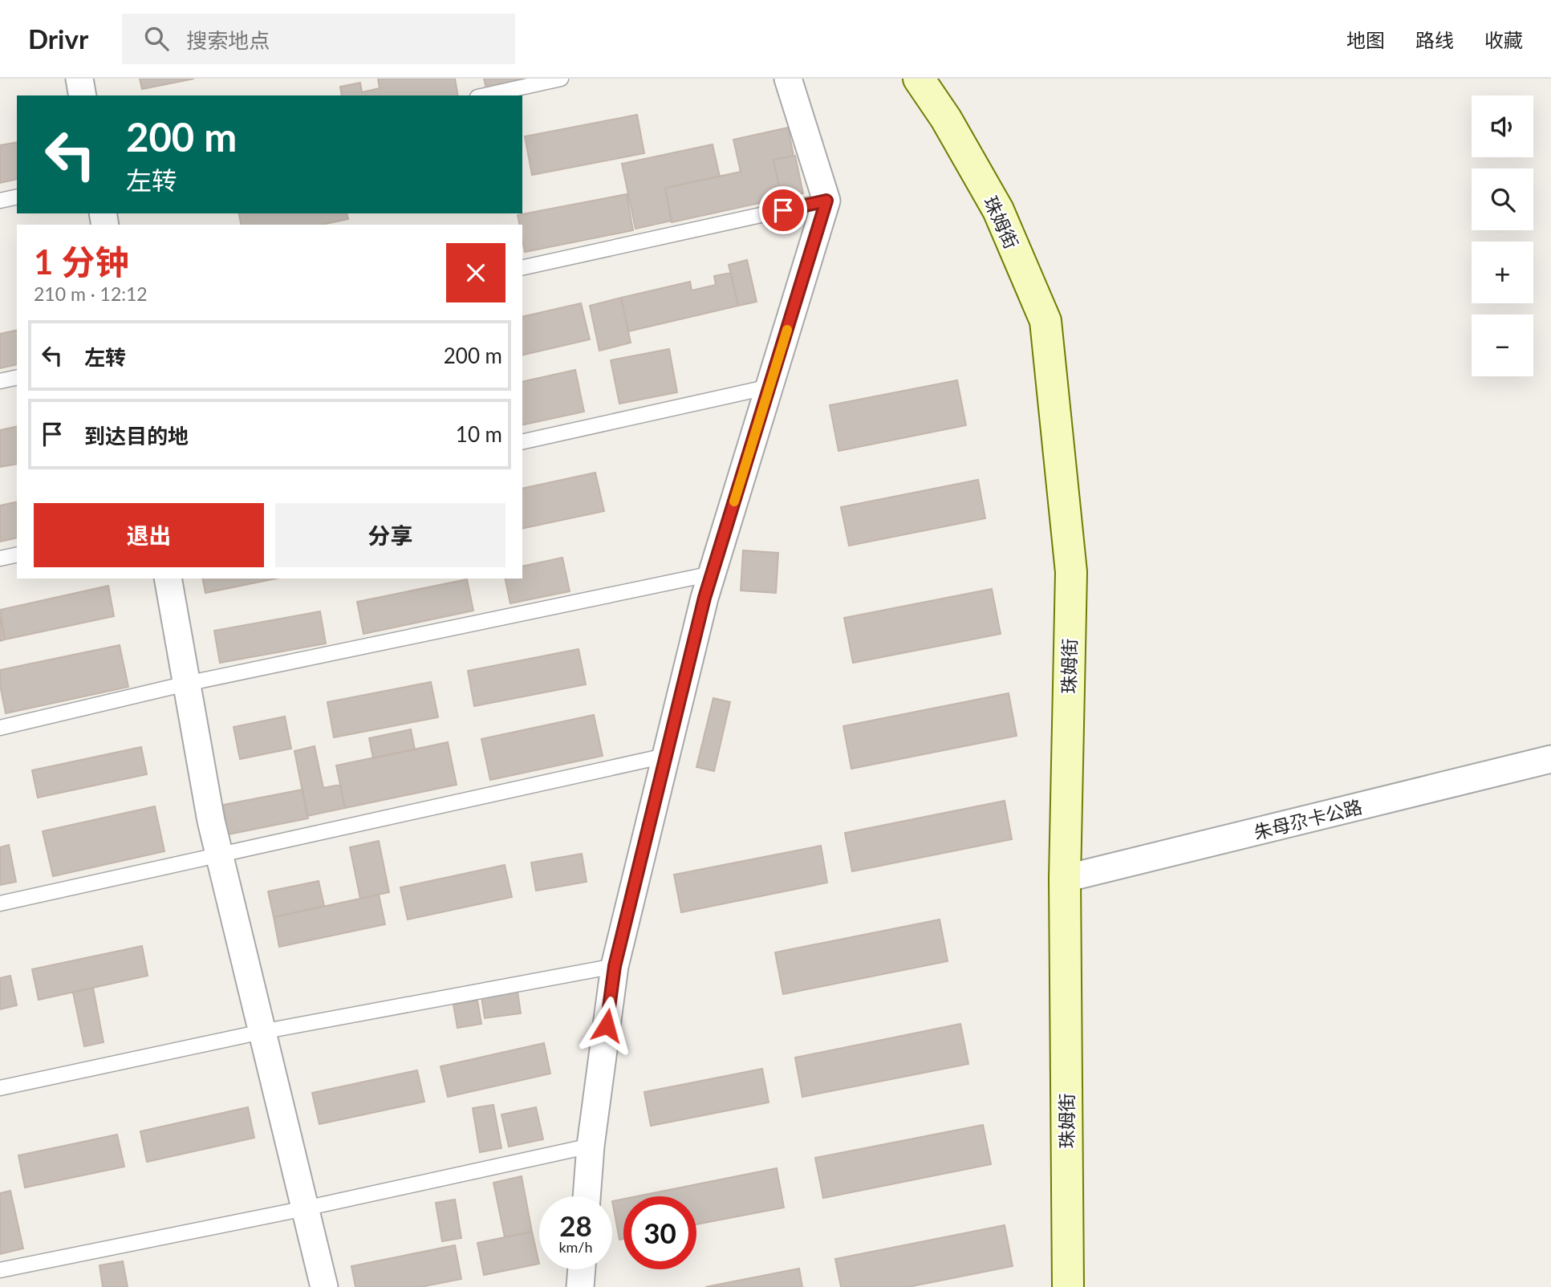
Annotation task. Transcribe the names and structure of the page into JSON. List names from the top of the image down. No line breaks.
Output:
{"streets":{"main road":["珠姆街"],"street":["朱母尕卡公路"]},"crossings":[["珠姆街","朱母尕卡公路"]],"page":{"header":"Drivr","search":"搜索地点","nav":["地图","路线","收藏"],"map_buttons":["+","−"],"turn":["200 m","左转"],"heading":["1 分钟","210 m · 12:12"],"list":[{"name":"左转","value":"200 m"},{"name":"到达目的地","value":"10 m"}],"buttons":["退出","分享"],"speed":"28 km/h","limit":"30"}}
